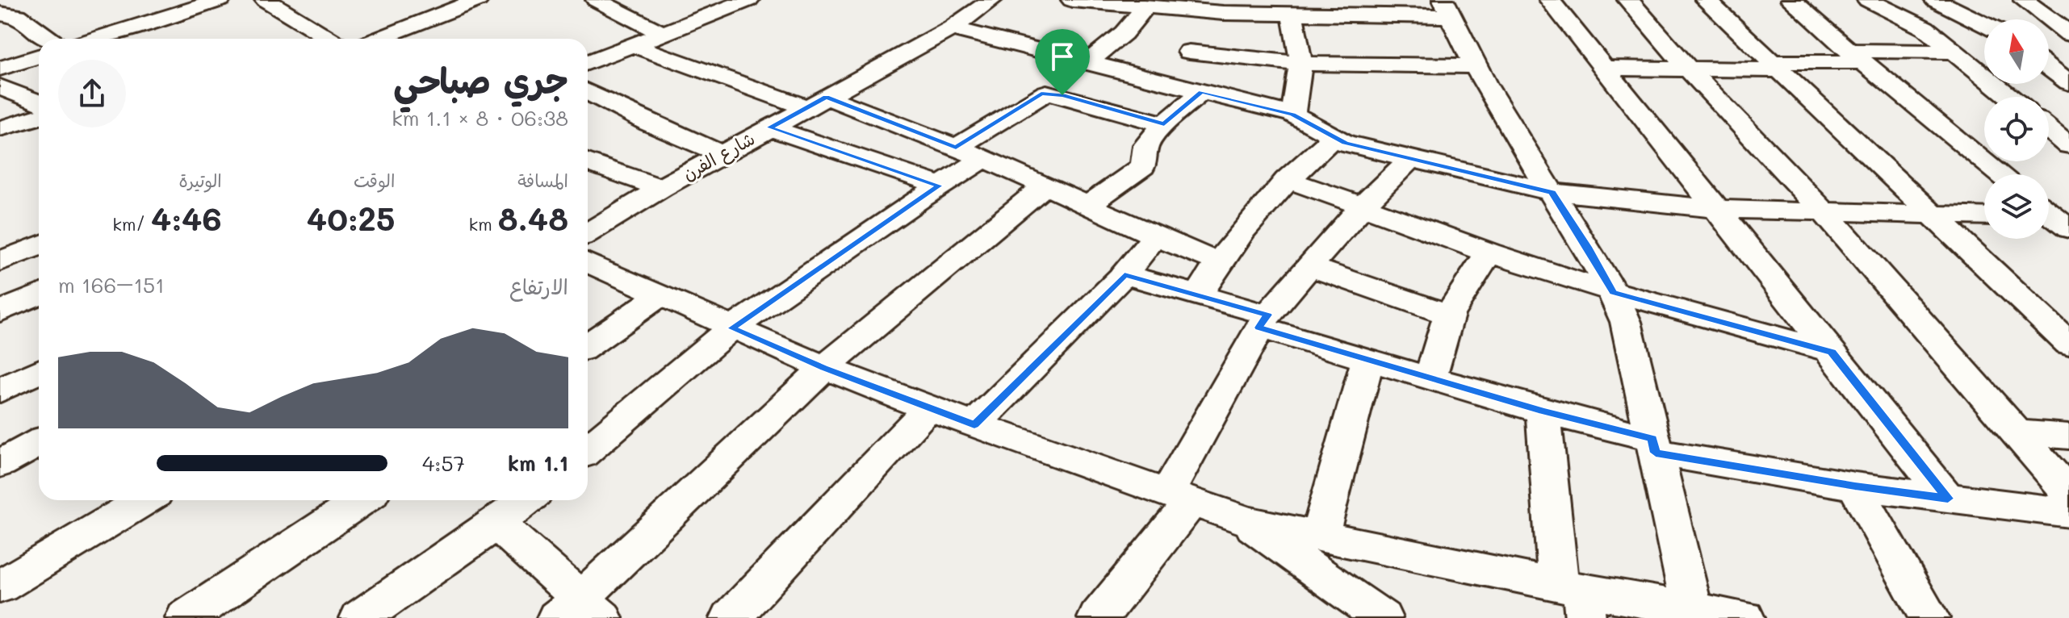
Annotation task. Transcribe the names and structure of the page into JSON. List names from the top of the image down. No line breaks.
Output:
{"streets":{"street":["شارع الفرن"]},"north":"top","page":{"heading":["جري صباحي","06:38 · 8 × 1.1 km"],"stats":[["المسافة","8.48 km"],["الوقت","40:25"],["الوتيرة","4:46 /km"]],"chart":["الارتفاع","151–166 m"],"list":[{"name":"1.1 km","note":"4:57"}]}}
